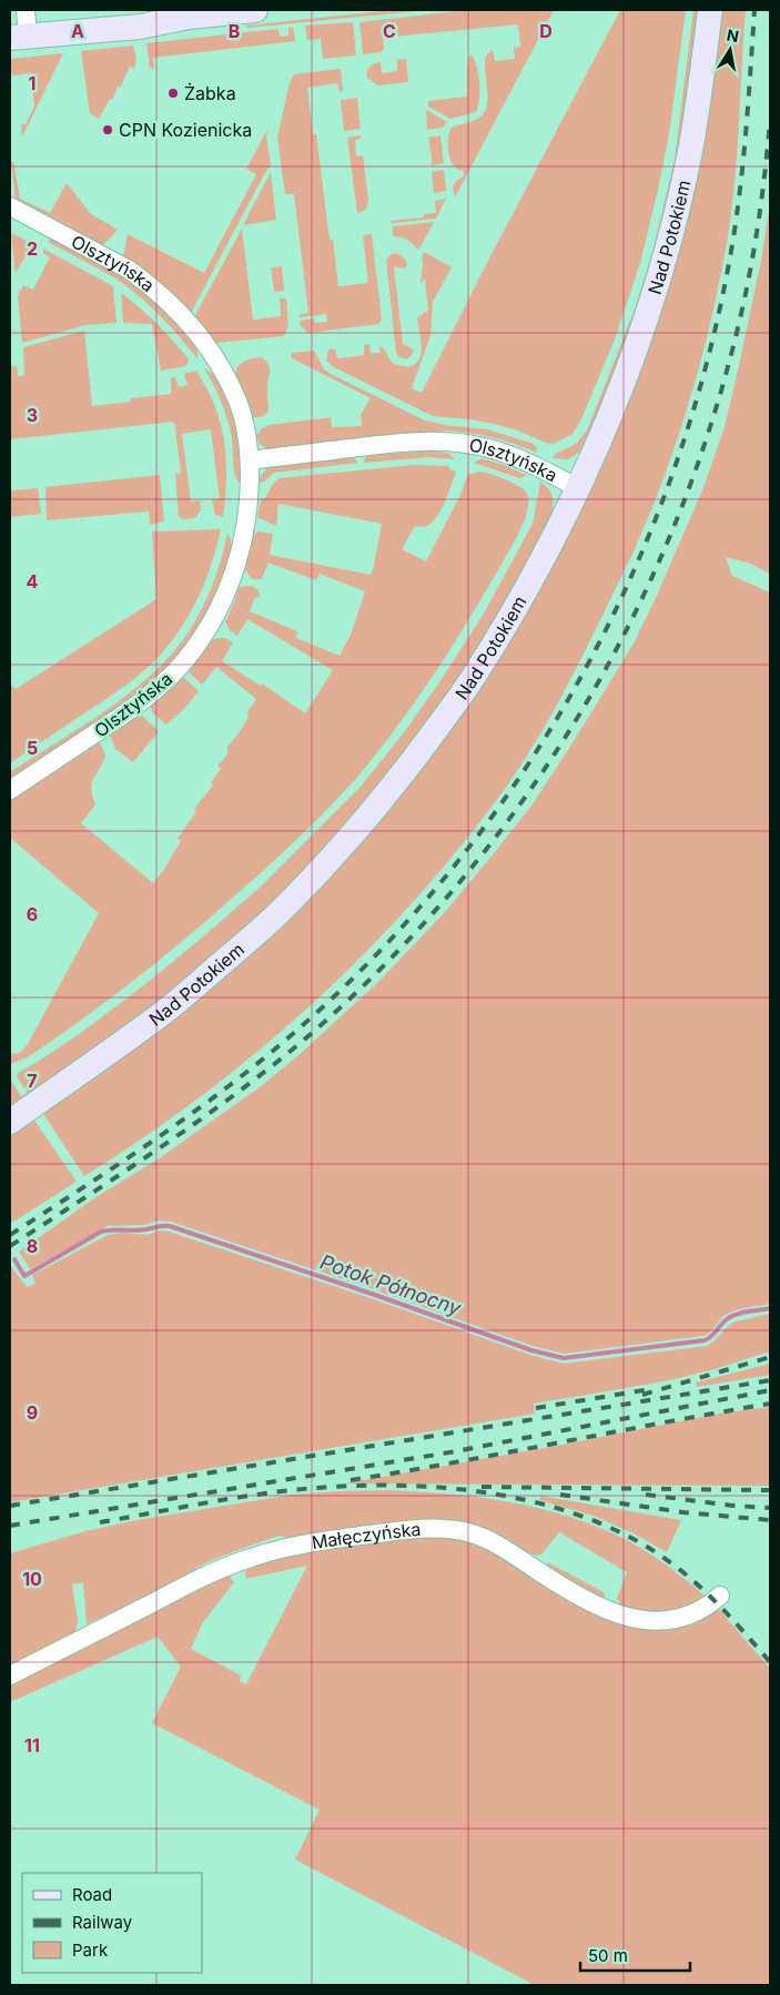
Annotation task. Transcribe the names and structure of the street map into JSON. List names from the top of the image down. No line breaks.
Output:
{"streets":{"main road":["Nad Potokiem"],"street":["Olsztyńska","Małęczyńska"]},"crossings":[["Nad Potokiem","Olsztyńska"]],"water":["Potok Północny"],"places":["Żabka","CPN Kozienicka"],"legend":["Road","Railway","Park"],"scale_bar":"50 m","north":"top","grid":{"columns":["A","B","C","D"],"rows":["1","2","3","4","5","6","7","8","9","10","11"]}}
